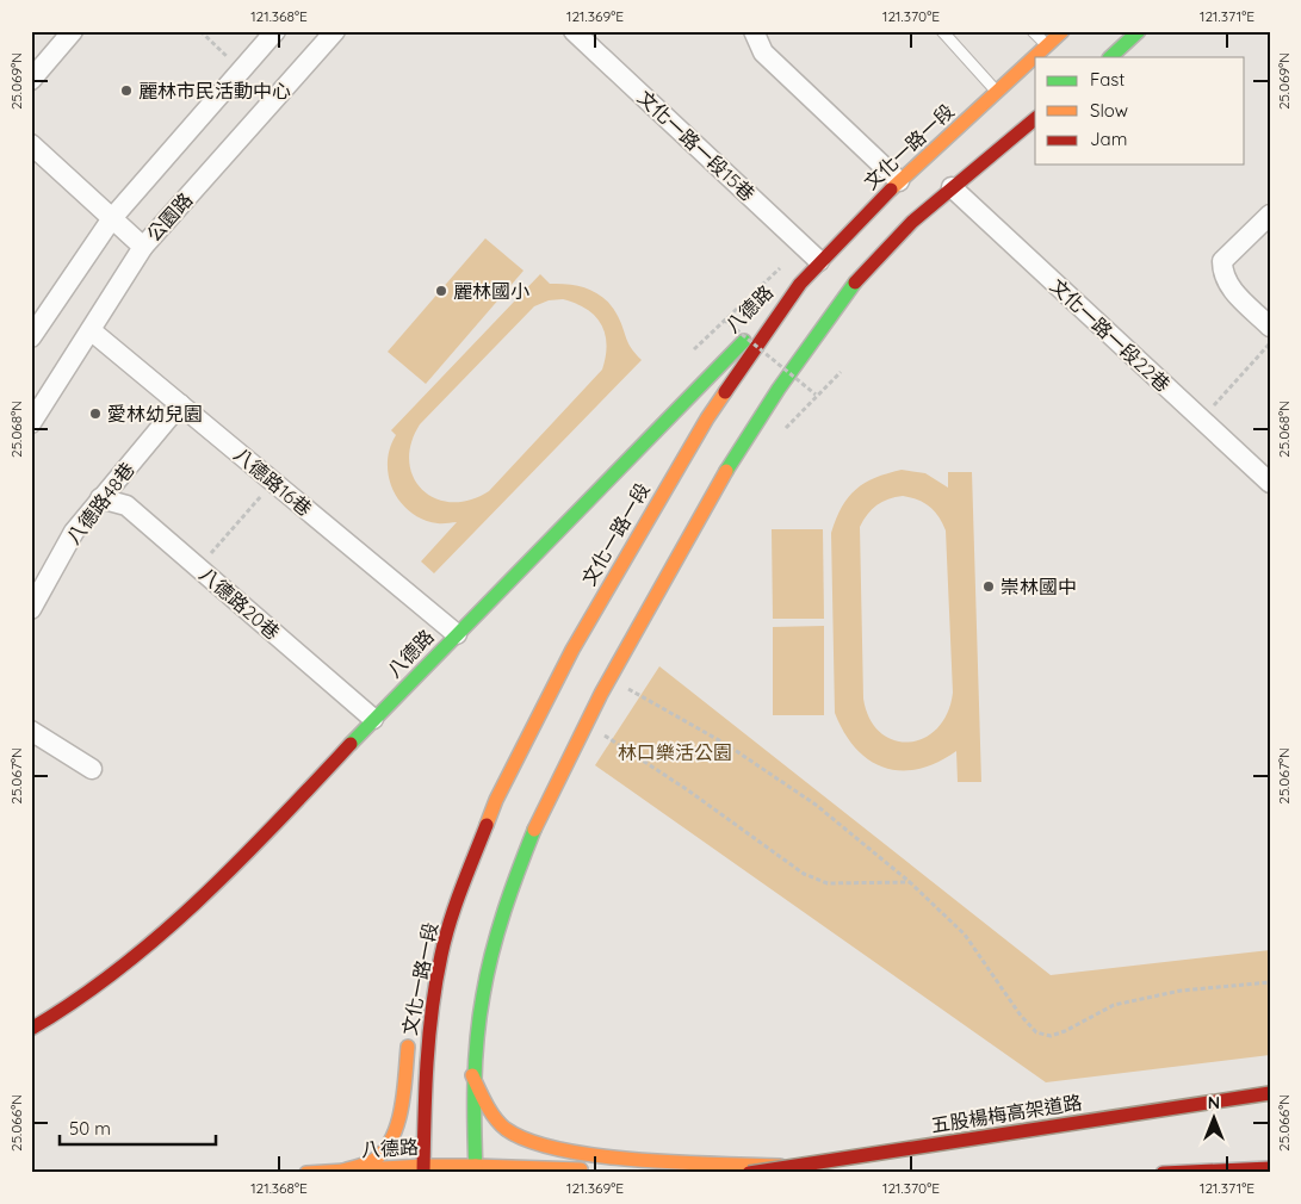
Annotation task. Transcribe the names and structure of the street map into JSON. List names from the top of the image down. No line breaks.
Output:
{"streets":{"main road":["文化一路一段","八德路","五股楊梅高架道路"],"street":["文化一路一段15巷","公園路","文化一路一段22巷","八德路16巷","八德路48巷","八德路20巷"]},"crossings":[["文化一路一段15巷","文化一路一段"],["文化一路一段","八德路"],["公園路","八德路16巷"],["八德路","八德路16巷"],["八德路","八德路20巷"],["八德路16巷","八德路48巷"],["八德路48巷","八德路20巷"]],"parks":["林口樂活公園"],"places":["麗林市民活動中心","麗林國小","愛林幼兒園","崇林國中"],"legend":["Fast","Slow","Jam"],"scale_bar":"50 m","north":"top","coordinates":["121.368°E","121.369°E","121.370°E","121.371°E","25.069°N","25.068°N","25.067°N","25.066°N"]}
